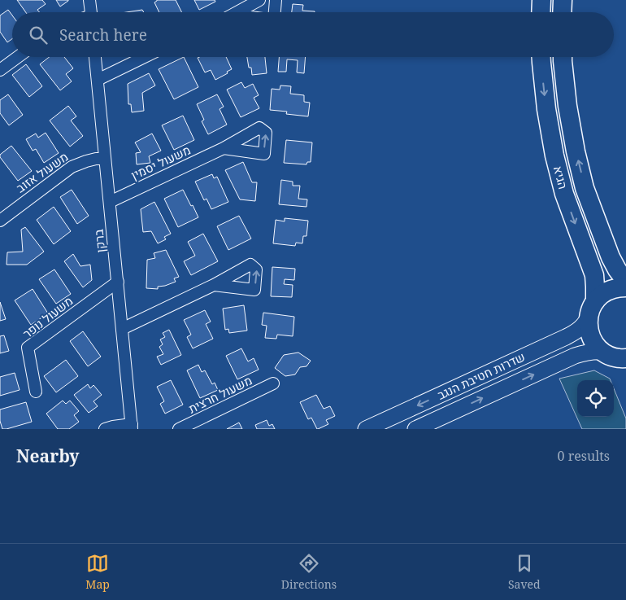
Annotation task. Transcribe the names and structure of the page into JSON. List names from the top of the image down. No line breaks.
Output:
{"streets":{"highway":["הגיא"],"main road":["שדרות חטיבת הנגב"],"street":["משעול יסמין","משעול אזוב","ברקן","משעול נופר","משעול חרצית"]},"crossings":[["משעול יסמין","ברקן"],["משעול אזוב","ברקן"],["הגיא","שדרות חטיבת הנגב"],["ברקן","משעול נופר"]],"page":{"search":"Search here","heading":["Nearby","0 results"],"nav":["Map","Directions","Saved"]}}
